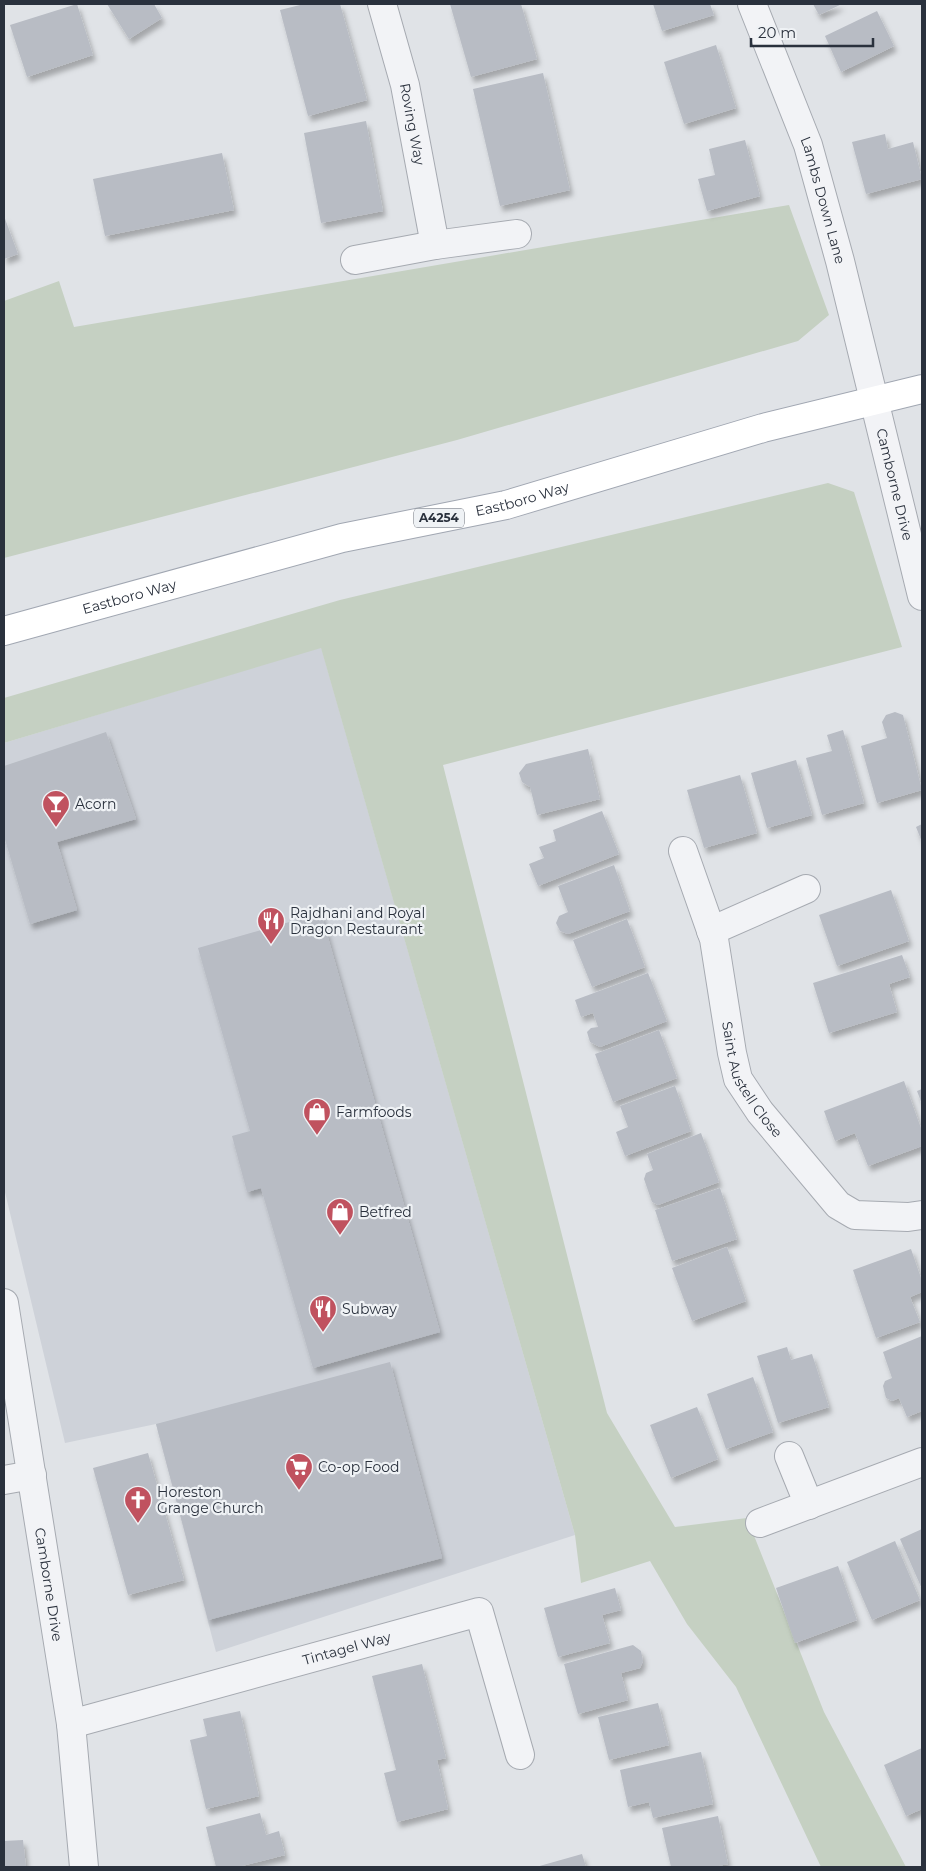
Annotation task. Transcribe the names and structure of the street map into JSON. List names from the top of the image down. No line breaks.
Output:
{"streets":{"main road":["Eastboro Way","A4254"],"street":["Roving Way","Lambs Down Lane","Camborne Drive","Saint Austell Close","Tintagel Way"]},"crossings":[["Lambs Down Lane","Camborne Drive"],["Lambs Down Lane","Eastboro Way"],["Camborne Drive","Eastboro Way"],["Camborne Drive","Tintagel Way"]],"places":{"bar":["Acorn"],"restaurant":["Rajdhani and Royal Dragon Restaurant","Subway"],"shop":["Farmfoods","Betfred"],"supermarket":["Co-op Food"],"church":["Horeston Grange Church"]},"scale_bar":"20 m"}
